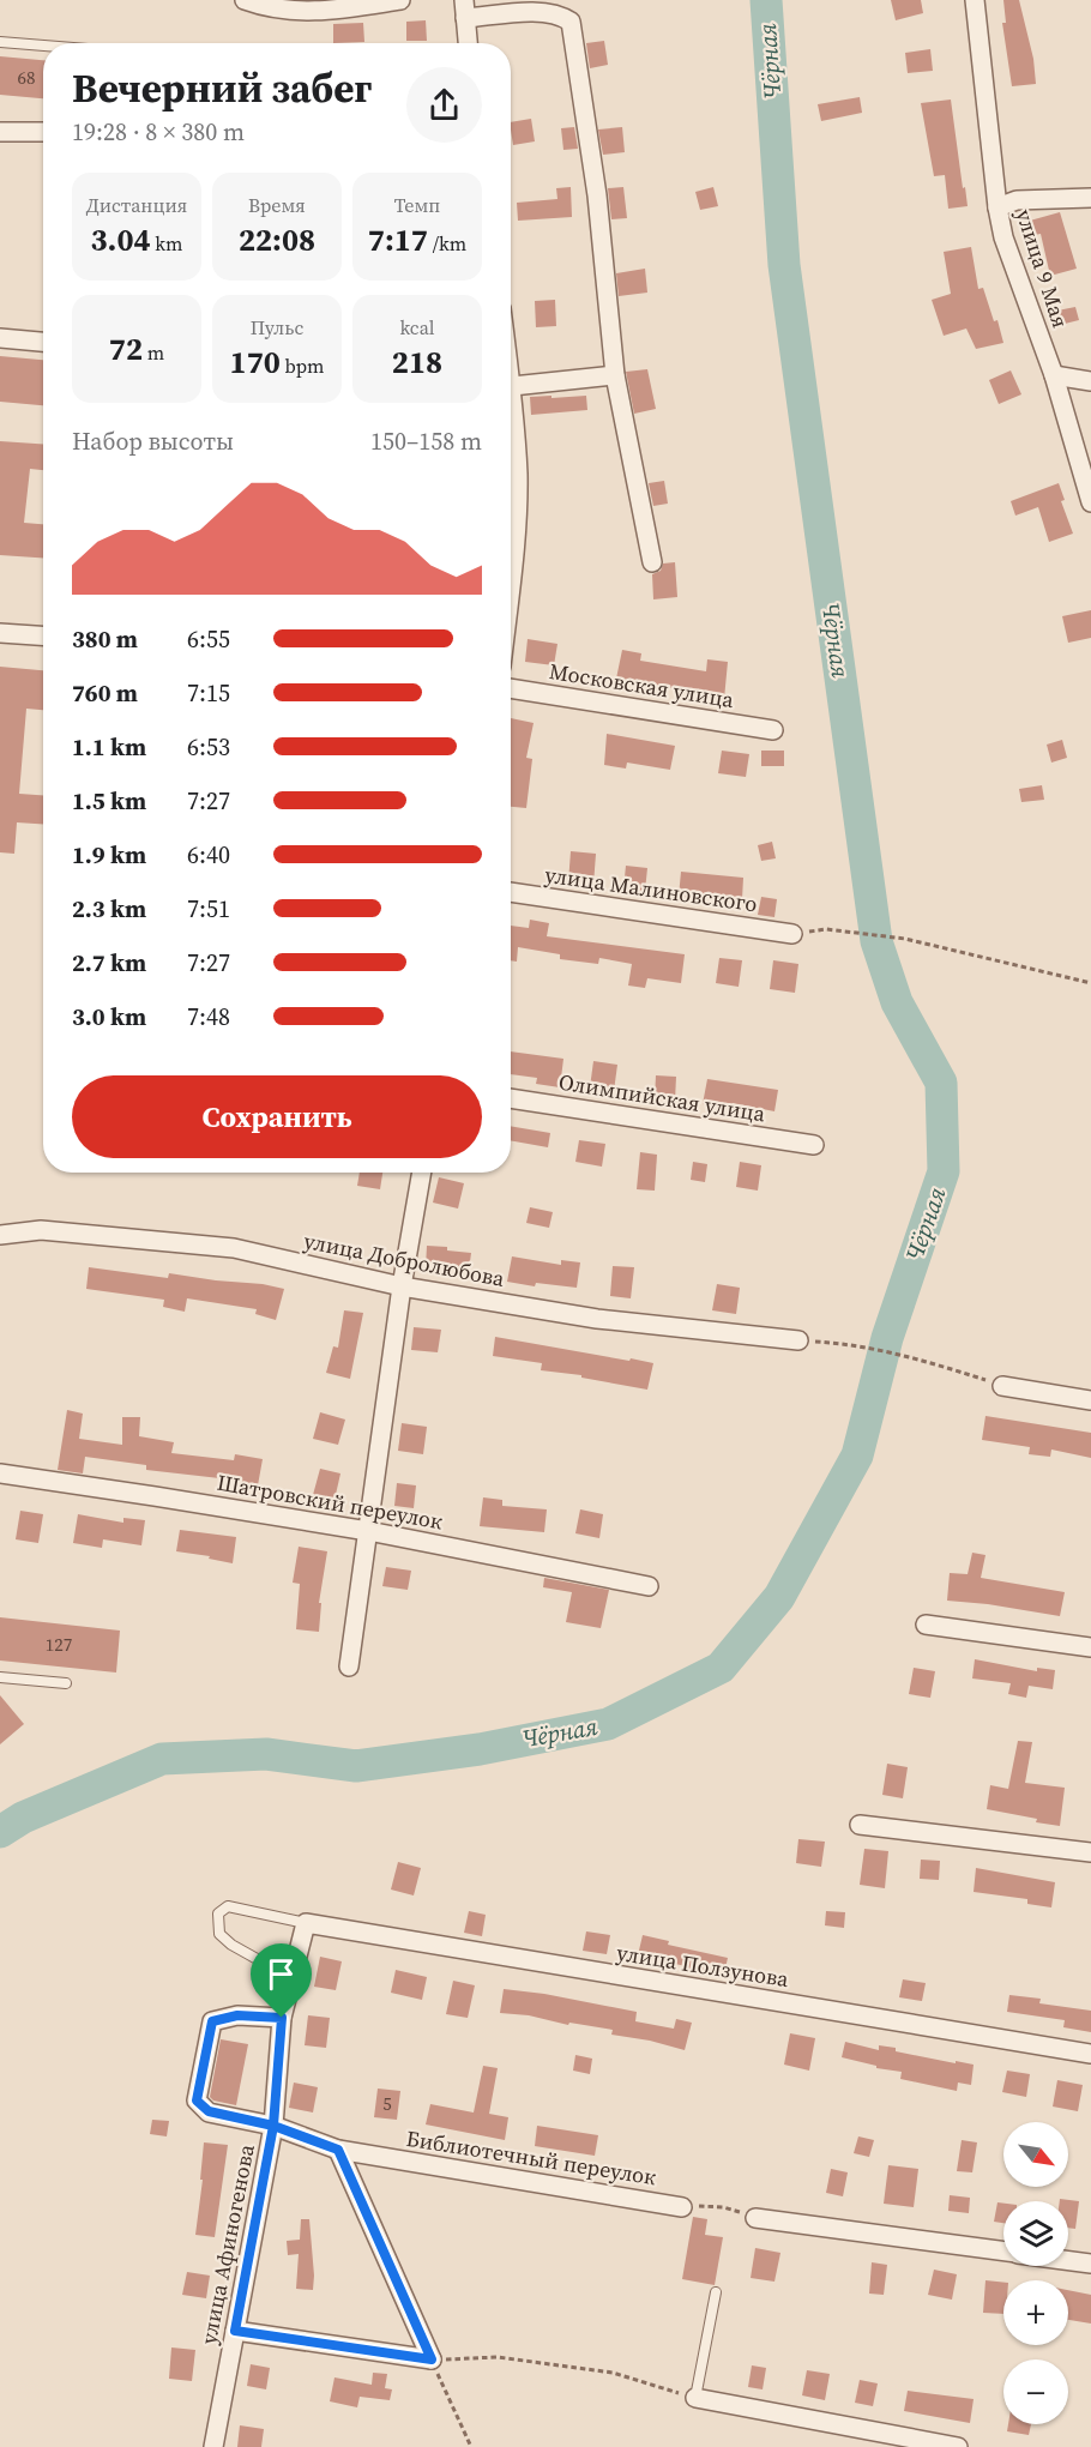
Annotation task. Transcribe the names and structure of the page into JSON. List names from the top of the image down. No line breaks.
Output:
{"streets":{"street":["улица 9 Мая","Московская улица","улица Малиновского","Олимпийская улица","улица Добролюбова","Шатровский переулок","улица Ползунова","Библиотечный переулок","улица Афиногенова"]},"crossings":[["улица Ползунова","улица Афиногенова"],["Библиотечный переулок","улица Афиногенова"]],"water":["Чёрная"],"house_numbers":["68","127","5"],"north":"bottom right","page":{"heading":["Вечерний забег","19:28 · 8 × 380 m"],"stats":[["Дистанция","3.04 km"],["Время","22:08"],["Темп","7:17 /km"],["72 m"],["Пульс","170 bpm"],["kcal","218"]],"chart":["Набор высоты","150–158 m"],"list":[{"name":"380 m","note":"6:55"},{"name":"760 m","note":"7:15"},{"name":"1.1 km","note":"6:53"},{"name":"1.5 km","note":"7:27"},{"name":"1.9 km","note":"6:40"},{"name":"2.3 km","note":"7:51"},{"name":"2.7 km","note":"7:27"},{"name":"3.0 km","note":"7:48"}],"buttons":"Сохранить","map_buttons":["+","−"]}}
